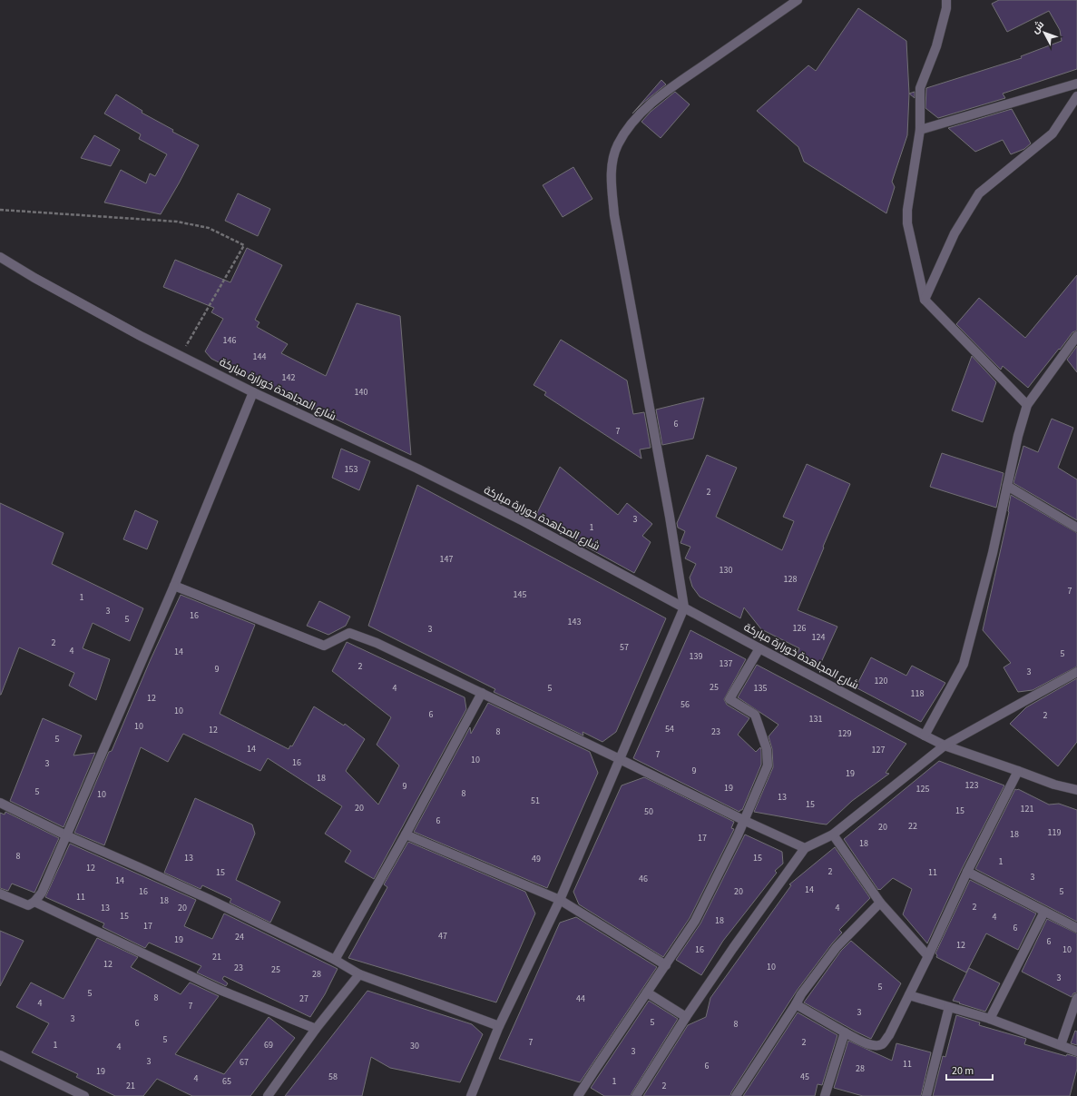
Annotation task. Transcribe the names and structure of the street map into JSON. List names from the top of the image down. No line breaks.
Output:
{"streets":{"street":["شارع المجاهدة خورارة مباركة"]},"house_numbers":["146","144","142","140","6","7","153","2","3","1","147","130","128","7","145","1","3","16","5","143","126","3","124","2","57","4","14","5","139","137","2","9","3","120","25","4","5","135","118","12","56","10","6","2","131","10","54","12","8","23","129","5","14","127","7","10","16","3","9","19","18","123","9","19","125","5","8","10","13","51","15","20","121","15","50","6","22","20","119","18","17","18","8","13","15","49","1","12","2","15","11","3","46","14","14","16","20","5","11","18","2","13","20","4","15","4","18","17","6","47","24","19","6","12","16","10","21","12","10","23","25","28","3","5","5","8","27","44","4","7","3","3","5","6","8","5","7","2","1","69","30","4","3","3","67","11","6","28","19","58","45","4","65","1","21","2"],"scale_bar":"20 m","north":"top left"}
